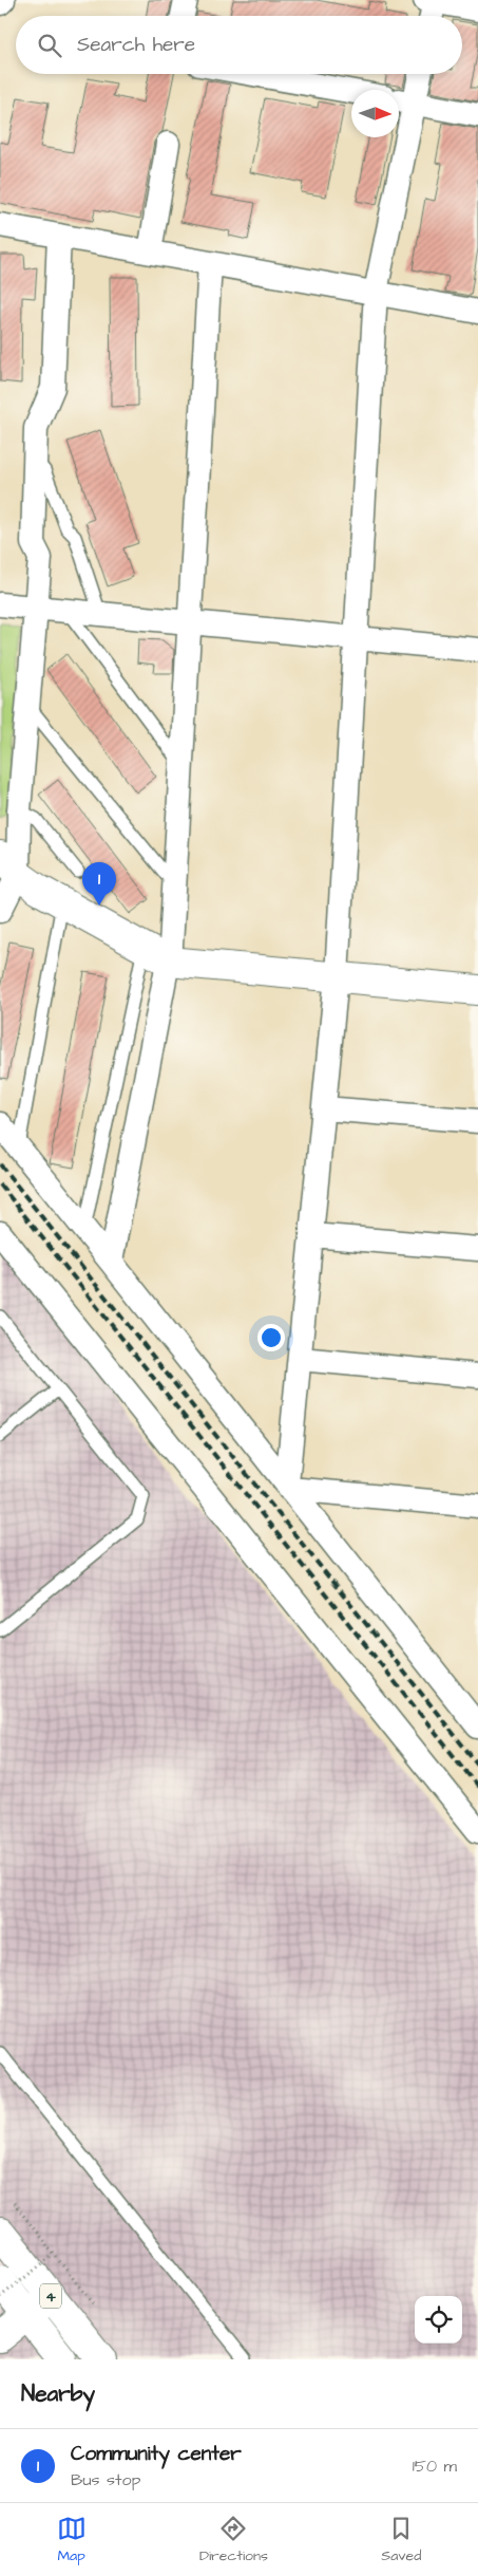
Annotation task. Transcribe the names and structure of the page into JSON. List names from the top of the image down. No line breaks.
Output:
{"streets":{"main road":["4"]},"north":"right","page":{"search":"Search here","pins":"1","heading":"Nearby","list":[{"mark":"1","name":"Community center","note":"Bus stop","value":"150 m"}],"nav":["Map","Directions","Saved"]}}
